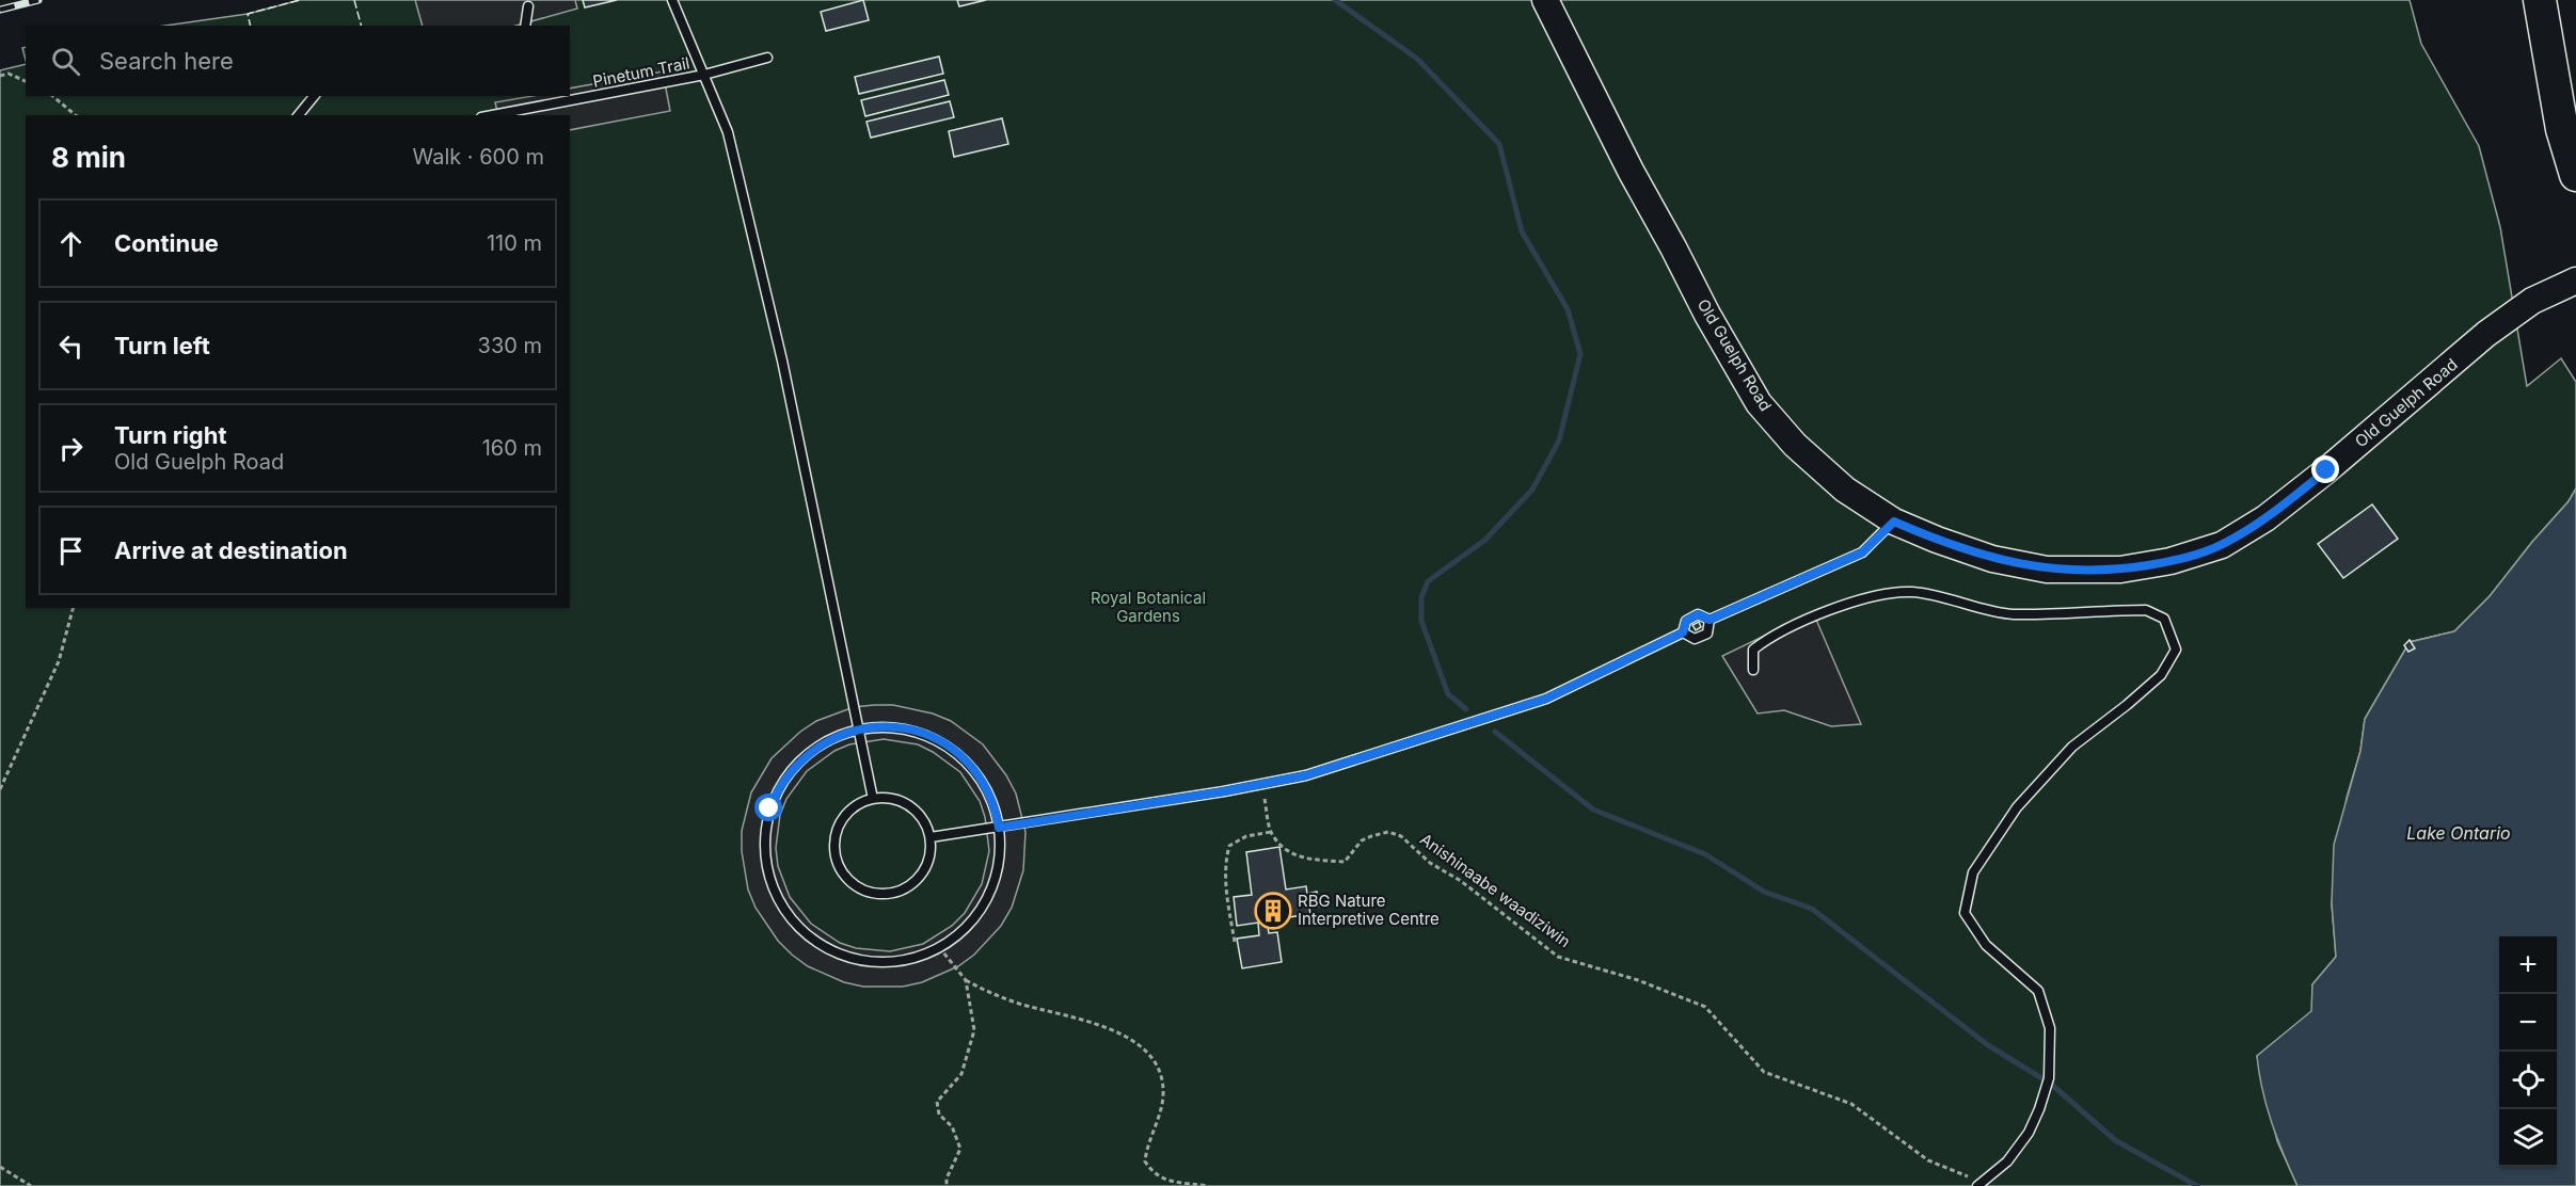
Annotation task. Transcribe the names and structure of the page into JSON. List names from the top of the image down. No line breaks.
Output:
{"streets":{"street":["Old Guelph Road"],"lane":["Pinetum Trail"],"path":["Anishinaabe waadiziwin"]},"water":["Lake Ontario"],"parks":["Royal Botanical Gardens"],"places":{"building":["RBG Nature Interpretive Centre"]},"page":{"search":"Search here","heading":["8 min","Walk · 600 m"],"list":[["Continue","110 m"],["Turn left","330 m"],["Turn right","Old Guelph Road","160 m"],"Arrive at destination"],"map_buttons":["+","−"]}}
